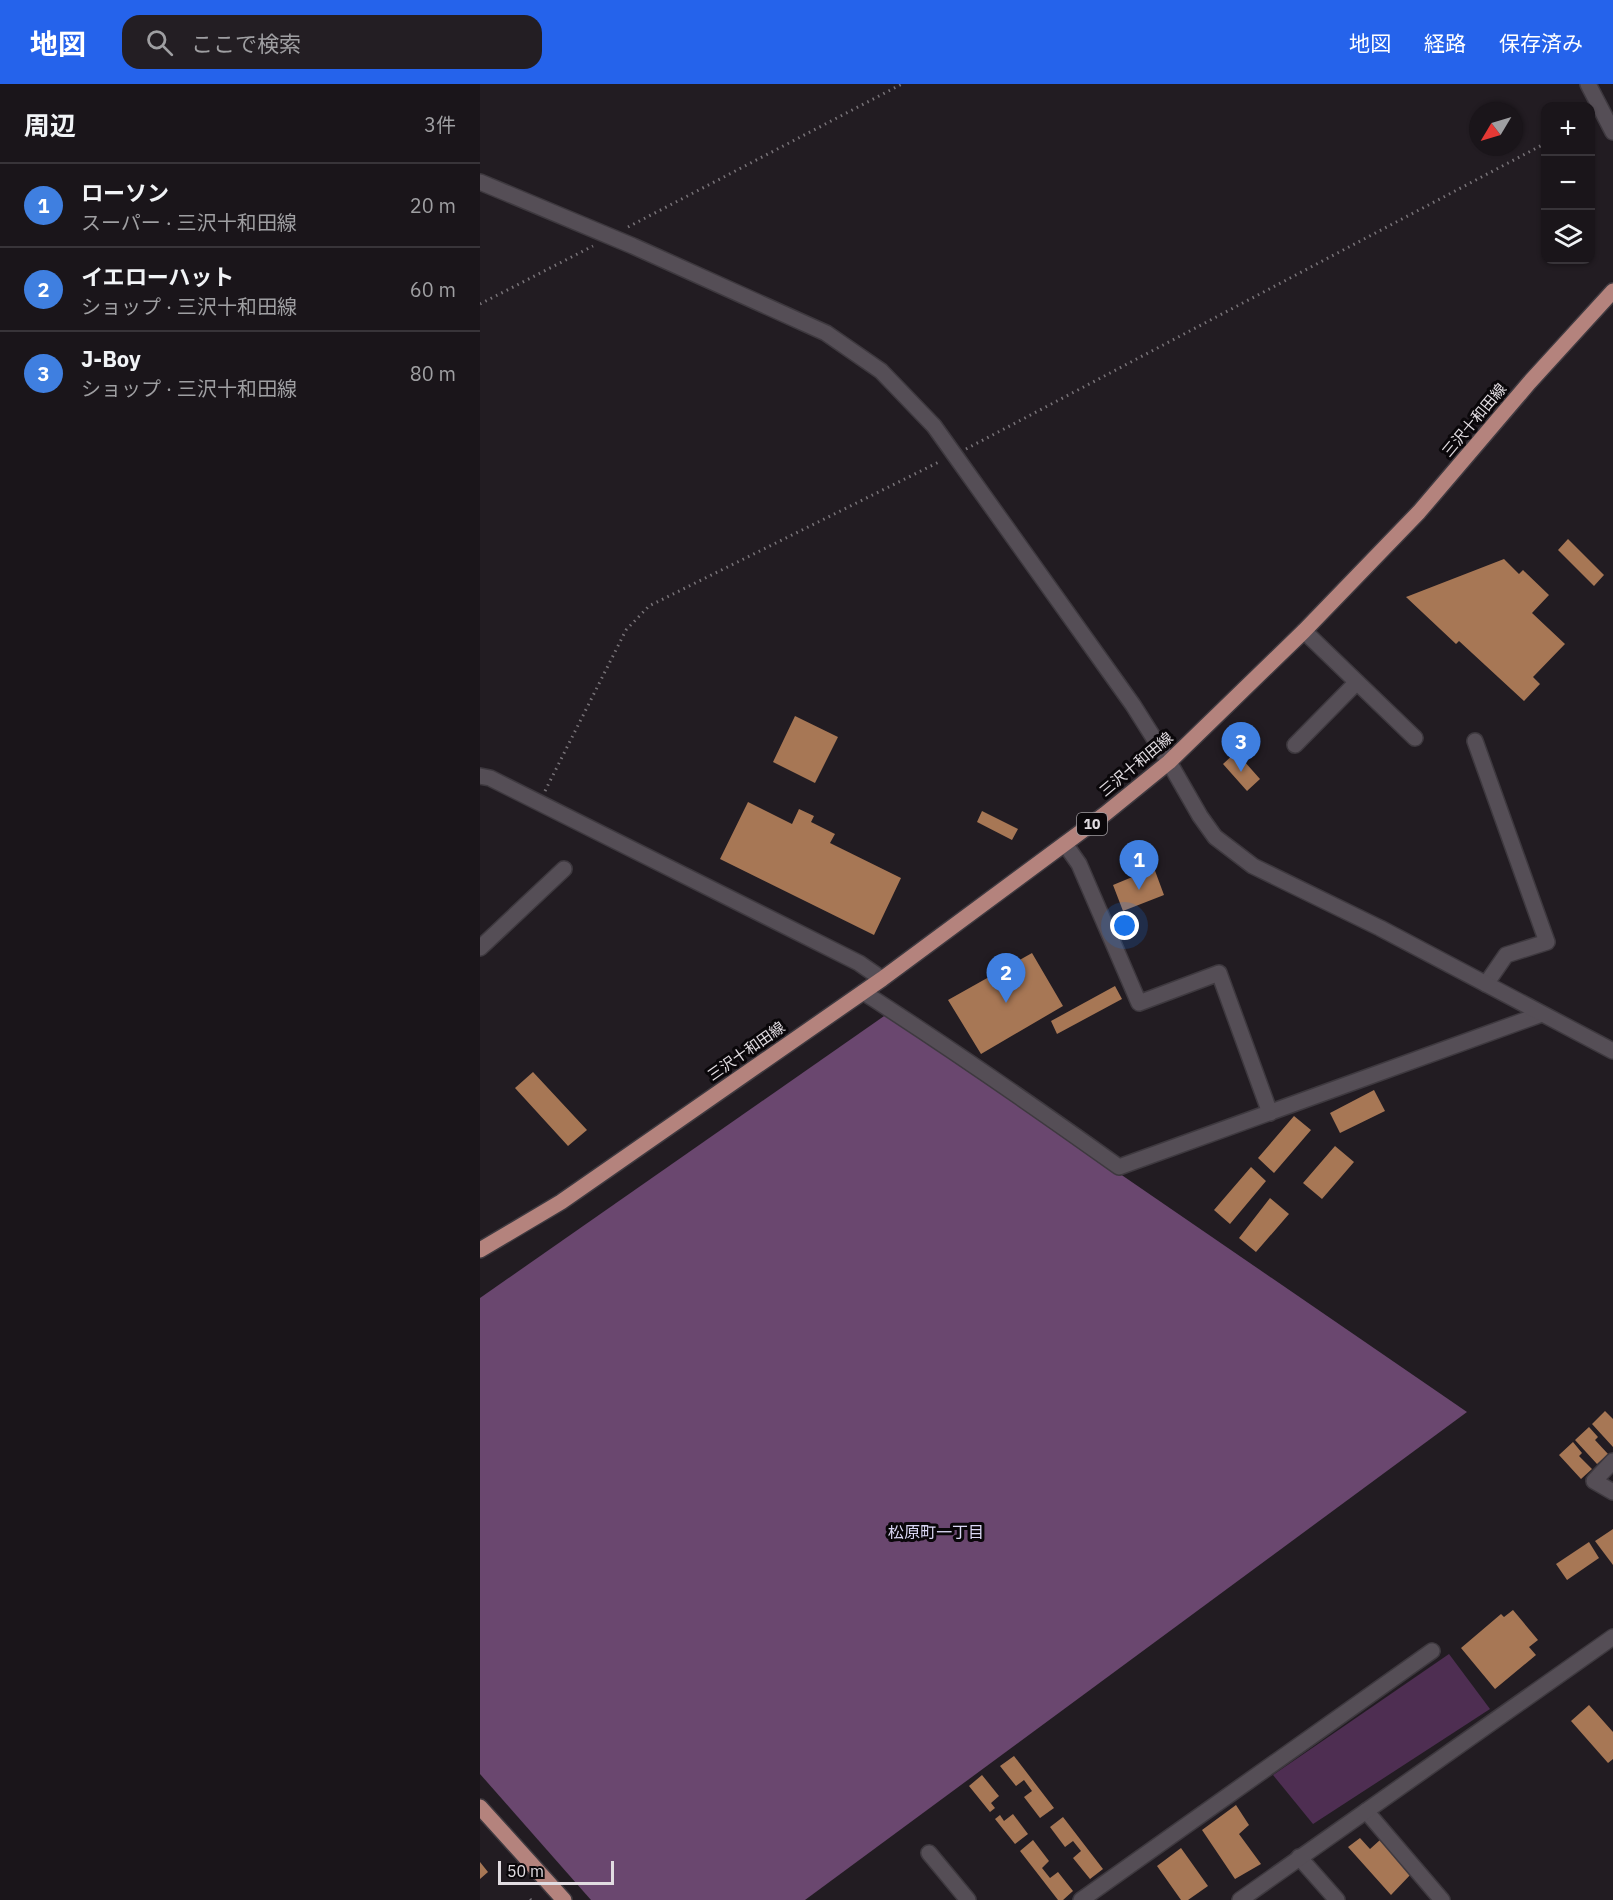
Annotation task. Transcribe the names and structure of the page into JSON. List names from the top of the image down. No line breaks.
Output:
{"streets":{"main road":["三沢十和田線","10"]},"districts":["松原町一丁目"],"scale_bar":"50 m","north":"bottom left","page":{"header":"地図","search":"ここで検索","nav":["地図","経路","保存済み"],"heading":["周辺","3件"],"map_buttons":["+","−"],"list":[{"mark":"1","name":"ローソン","note":"スーパー · 三沢十和田線","value":"20 m"},{"mark":"2","name":"イエローハット","note":"ショップ · 三沢十和田線","value":"60 m"},{"mark":"3","name":"J-Boy","note":"ショップ · 三沢十和田線","value":"80 m"}],"pins":["3","1","2"],"scale":"50 m"}}
